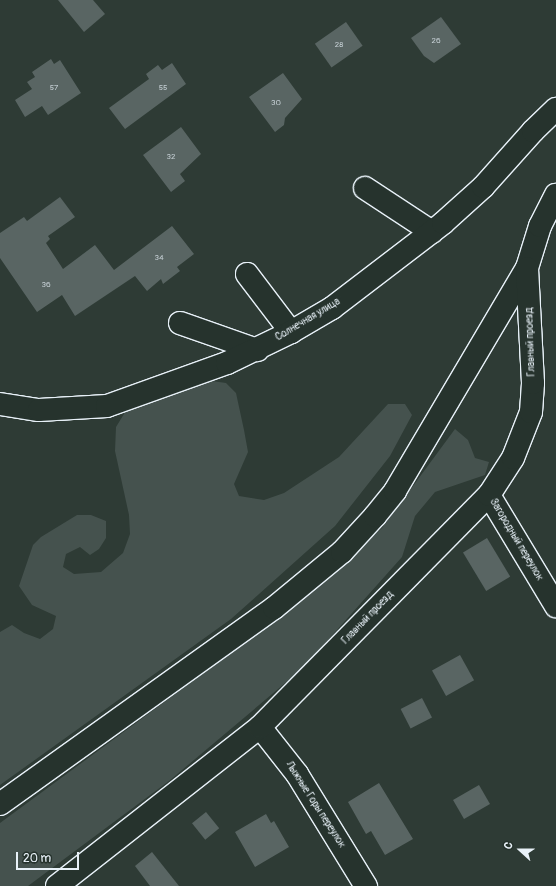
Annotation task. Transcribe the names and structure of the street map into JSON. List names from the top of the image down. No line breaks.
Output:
{"streets":{"street":["Солнечная улица","Главный проезд","Загородный переулок","Лыжные Горы переулок"]},"crossings":[["Главный проезд","Загородный переулок"],["Главный проезд","Лыжные Горы переулок"]],"house_numbers":["26","28","57","55","30","32","34","36"],"scale_bar":"20 m","north":"left"}
